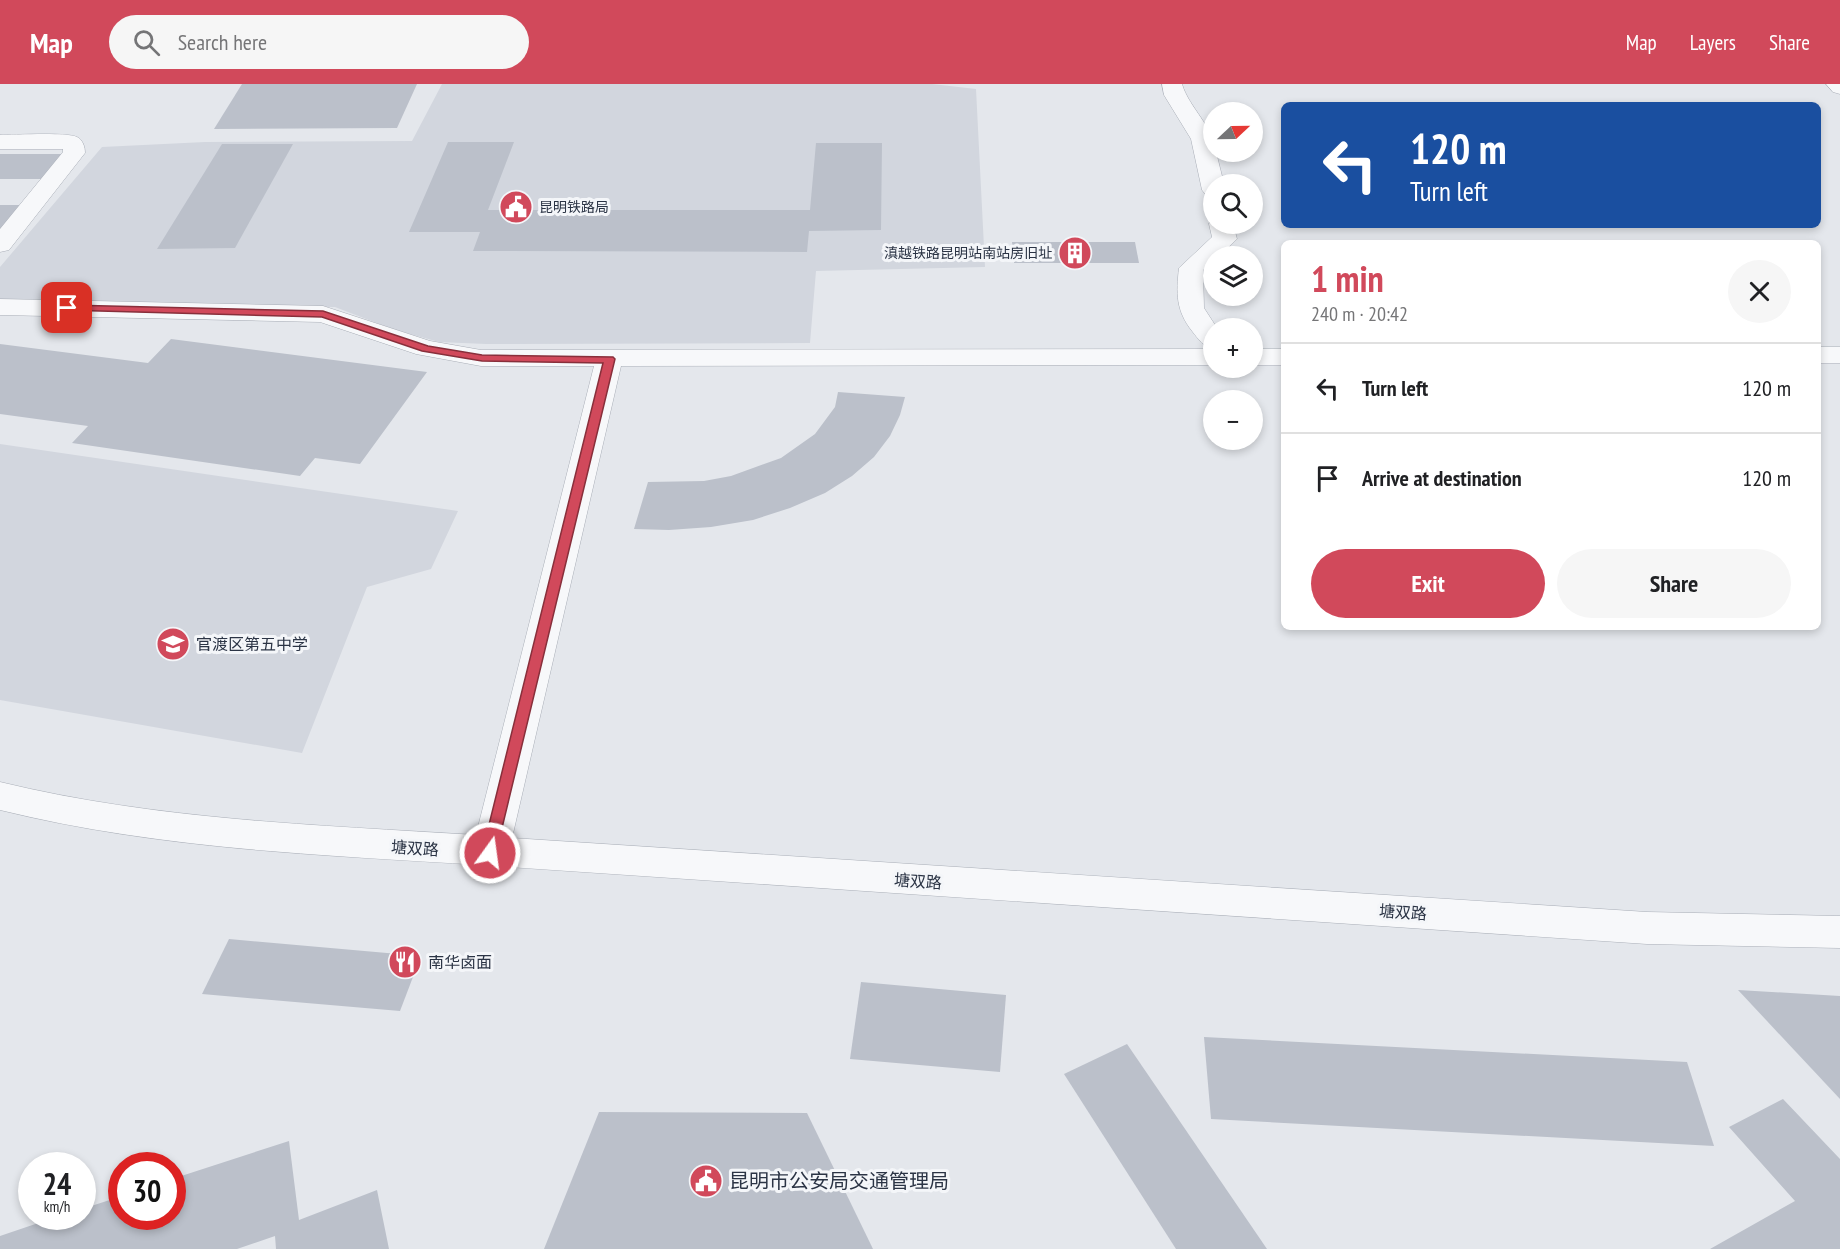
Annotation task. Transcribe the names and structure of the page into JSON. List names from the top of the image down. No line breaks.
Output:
{"streets":{"street":["塘双路"]},"places":{"public building":["昆明铁路局","昆明市公安局交通管理局"],"building":["滇越铁路昆明站南站房旧址"],"school or university":["官渡区第五中学"],"restaurant":["南华卤面"]},"north":"right","page":{"header":"Map","search":"Search here","nav":["Map","Layers","Share"],"map_buttons":["+","−"],"turn":["120 m","Turn left"],"heading":["1 min","240 m · 20:42"],"list":[{"name":"Turn left","value":"120 m"},{"name":"Arrive at destination","value":"120 m"}],"buttons":["Exit","Share"],"speed":"24 km/h","limit":"30"}}
